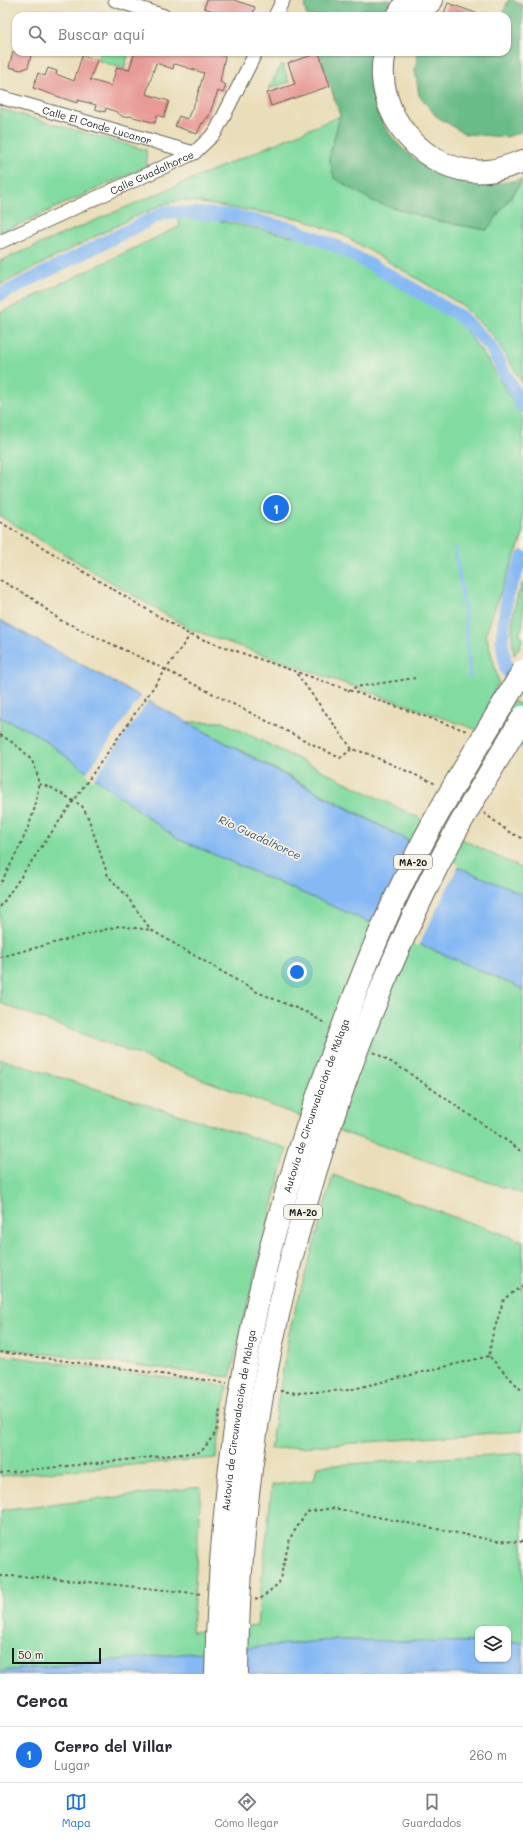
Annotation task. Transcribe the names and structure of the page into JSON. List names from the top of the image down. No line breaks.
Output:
{"streets":{"highway":["MA-20","Autovía de Circunvalación de Málaga"],"street":["Calle El Conde Lucanor","Calle Guadalhorce"]},"crossings":[["Calle El Conde Lucanor","Calle Guadalhorce"]],"water":["Río Guadalhorce"],"scale_bar":"50 m","page":{"search":"Buscar aquí","pins":"1","scale":"50 m","heading":"Cerca","list":[{"mark":"1","name":"Cerro del Villar","note":"Lugar","value":"260 m"}],"nav":["Mapa","Cómo llegar","Guardados"]}}
